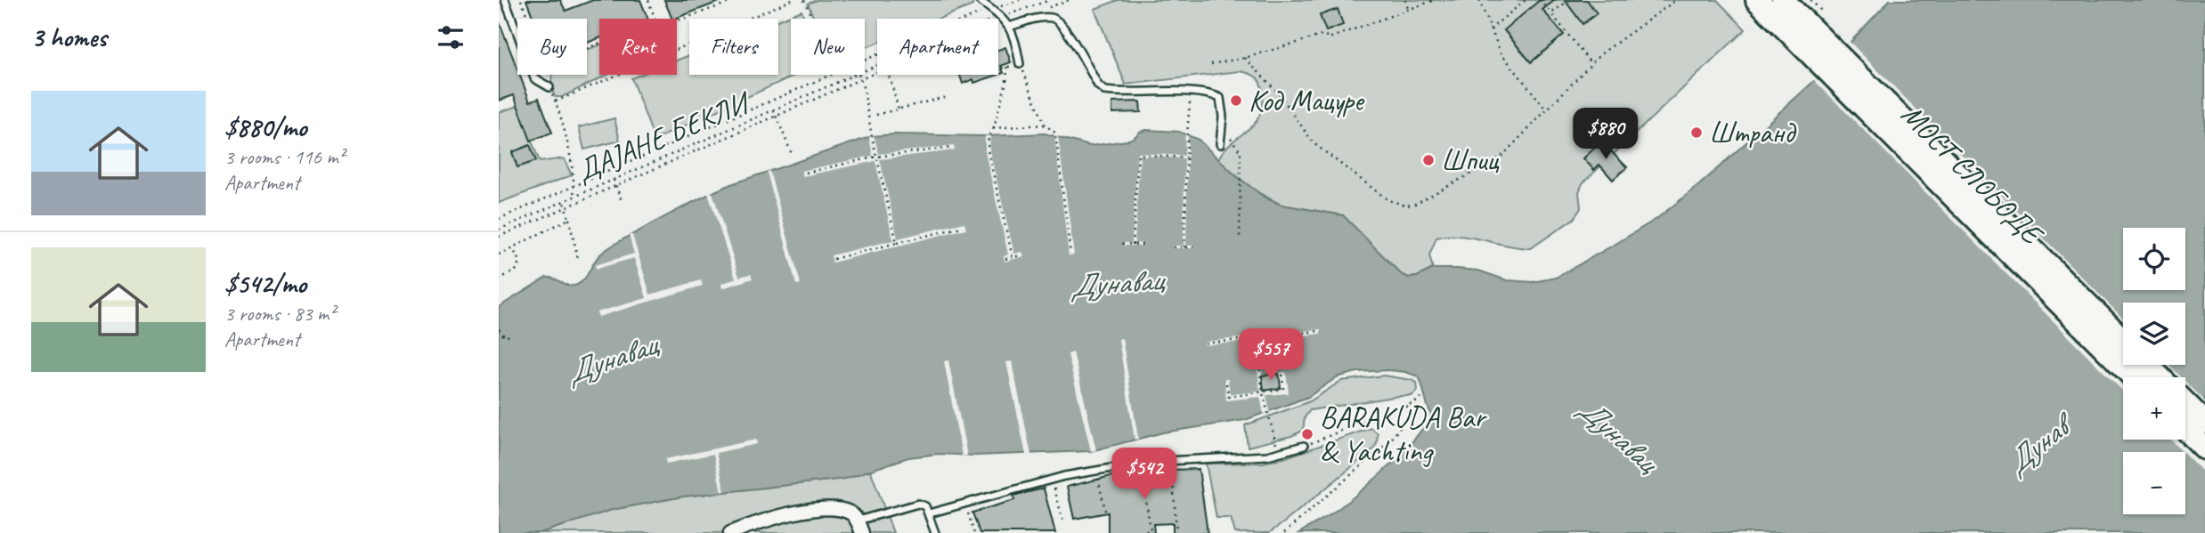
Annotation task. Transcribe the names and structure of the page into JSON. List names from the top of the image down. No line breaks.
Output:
{"streets":{"highway":["МОСТ СЛОБОДЕ"],"path":["ДАЈАНЕ БЕКЛИ"]},"water":["Дунавац","Дунав"],"places":["Код Мацуре","Штранд","Шпиц","BARAKUDA Bar & Yachting"],"page":{"heading":"3 homes","chip":["Buy","Rent","Filters","New","Apartment"],"list":[{"name":"$880/mo","note":"3 rooms · 116 m² · Apartment"},{"name":"$542/mo","note":"3 rooms · 83 m² · Apartment"}],"price":["$880","$557","$542"],"map_buttons":["+","−"]}}
